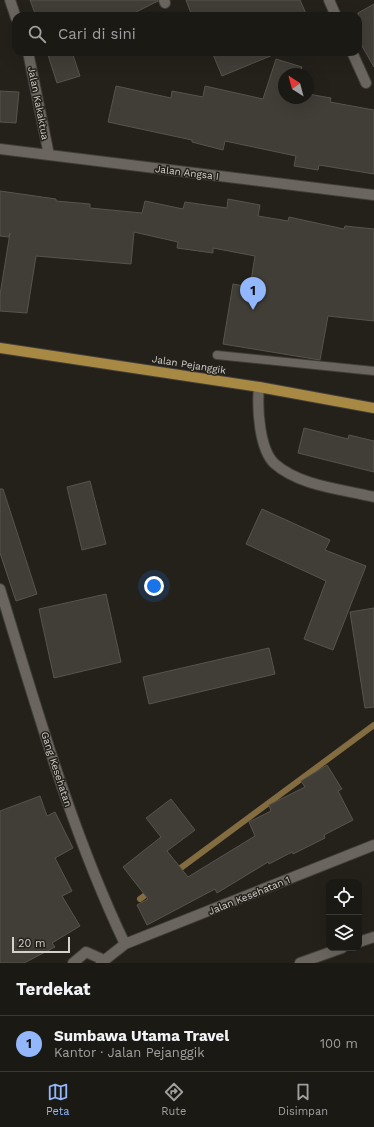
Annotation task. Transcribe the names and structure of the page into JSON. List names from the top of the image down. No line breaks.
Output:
{"streets":{"main road":["Jalan Pejanggik"],"street":["Jalan Kakaktua","Jalan Angsa I","Gang Kesehatan","Jalan Kesehatan 1"]},"crossings":[["Jalan Kakaktua","Jalan Angsa I"],["Gang Kesehatan","Jalan Kesehatan 1"]],"scale_bar":"20 m","north":"top left","page":{"search":"Cari di sini","pins":"1","scale":"20 m","heading":"Terdekat","list":[{"mark":"1","name":"Sumbawa Utama Travel","note":"Kantor · Jalan Pejanggik","value":"100 m"}],"nav":["Peta","Rute","Disimpan"]}}
